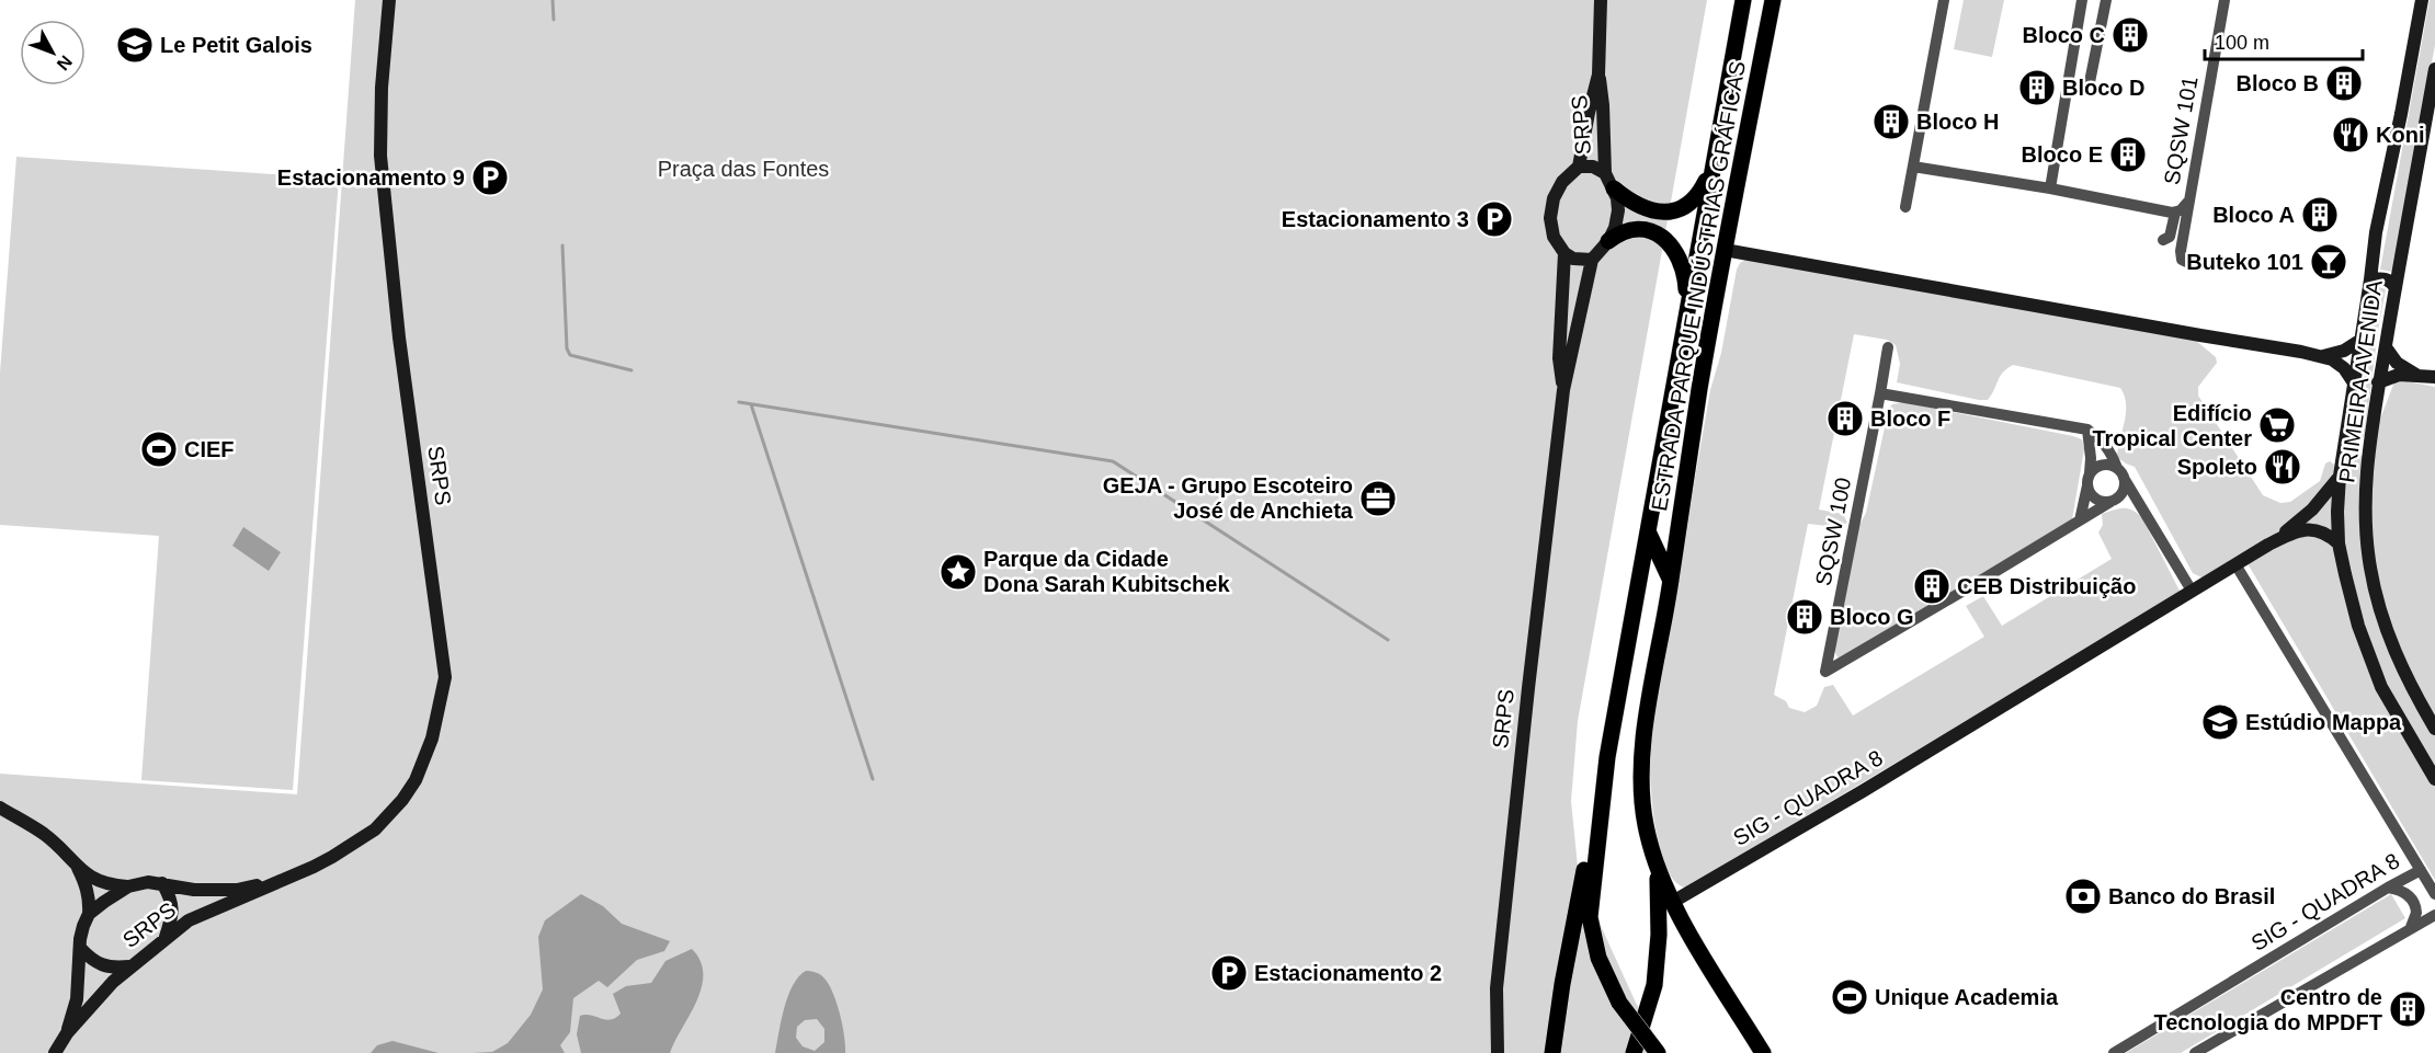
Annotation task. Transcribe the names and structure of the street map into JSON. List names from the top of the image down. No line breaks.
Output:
{"streets":{"main road":["SRPS","ESTRADA PARQUE INDÚSTRIAS GRÁFICAS","PRIMEIRA AVENIDA","SIG - QUADRA 8"],"street":["SQSW 101","SQSW 100"]},"crossings":[["ESTRADA PARQUE INDÚSTRIAS GRÁFICAS","SIG - QUADRA 8"],["PRIMEIRA AVENIDA","SIG - QUADRA 8"]],"parks":["Praça das Fontes"],"places":{"building":["Bloco C","Bloco B","Bloco D","Bloco H","Bloco E","Bloco A","Bloco F","CEB Distribuição","Bloco G","Centro de Tecnologia do MPDFT"],"school or university":["Le Petit Galois","Estúdio Mappa"],"restaurant":["Koni","Spoleto"],"parking":["Estacionamento 9","Estacionamento 3","Estacionamento 2"],"bar":["Buteko 101"],"supermarket":["Edifício Tropical Center"],"sports":["CIEF","Unique Academia"],"office":["GEJA - Grupo Escoteiro José de Anchieta"],"place":["Parque da Cidade Dona Sarah Kubitschek"],"bank":["Banco do Brasil"]},"scale_bar":"100 m","north":"bottom right"}
